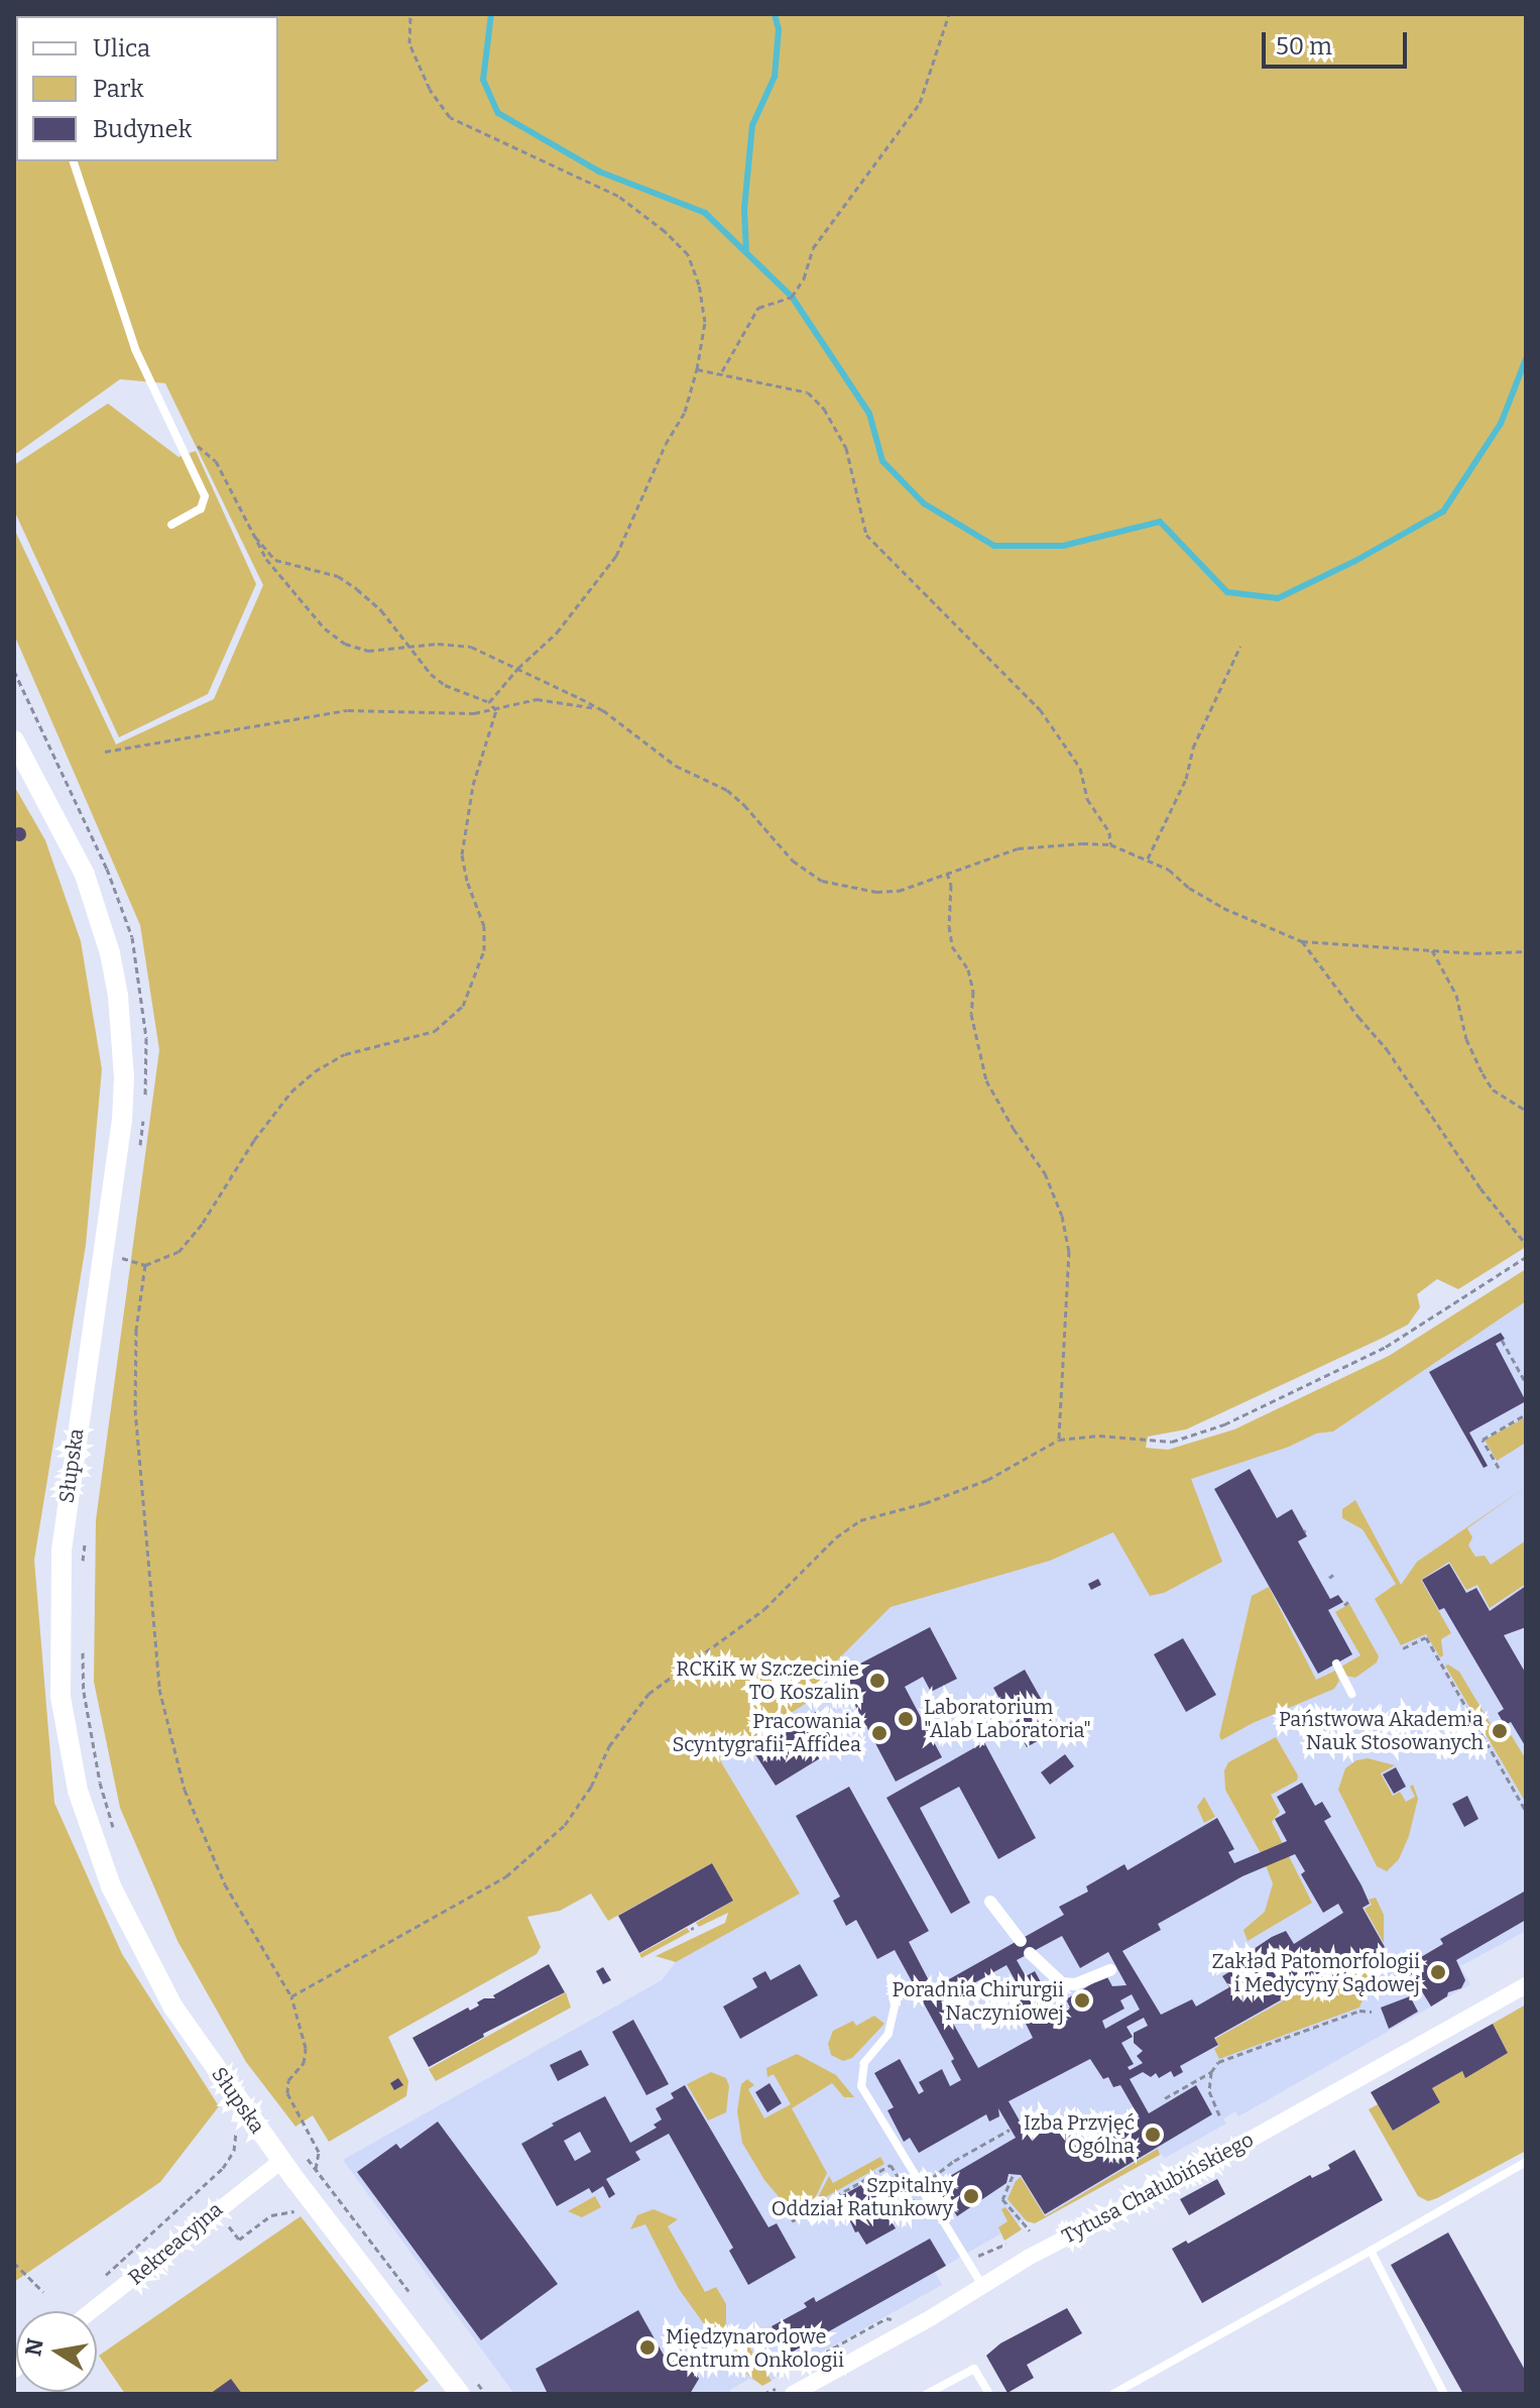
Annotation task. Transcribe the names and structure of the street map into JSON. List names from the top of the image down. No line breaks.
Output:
{"streets":{"street":["Słupska","Tytusa Chałubińskiego","Rekreacyjna"]},"crossings":[["Słupska","Rekreacyjna"]],"places":["RCKiK w Szczecinie TO Koszalin","Laboratorium \"Alab Laboratoria\"","Państwowa Akademia Nauk Stosowanych","Pracowania Scyntygrafii-Affidea","Zakład Patomorfologii i Medycyny Sądowej","Poradnia Chirurgii Naczyniowej","Izba Przyjęć Ogólna","Szpitalny Oddział Ratunkowy","Międzynarodowe Centrum Onkologii"],"legend":["Ulica","Park","Budynek"],"scale_bar":"50 m","north":"left"}
